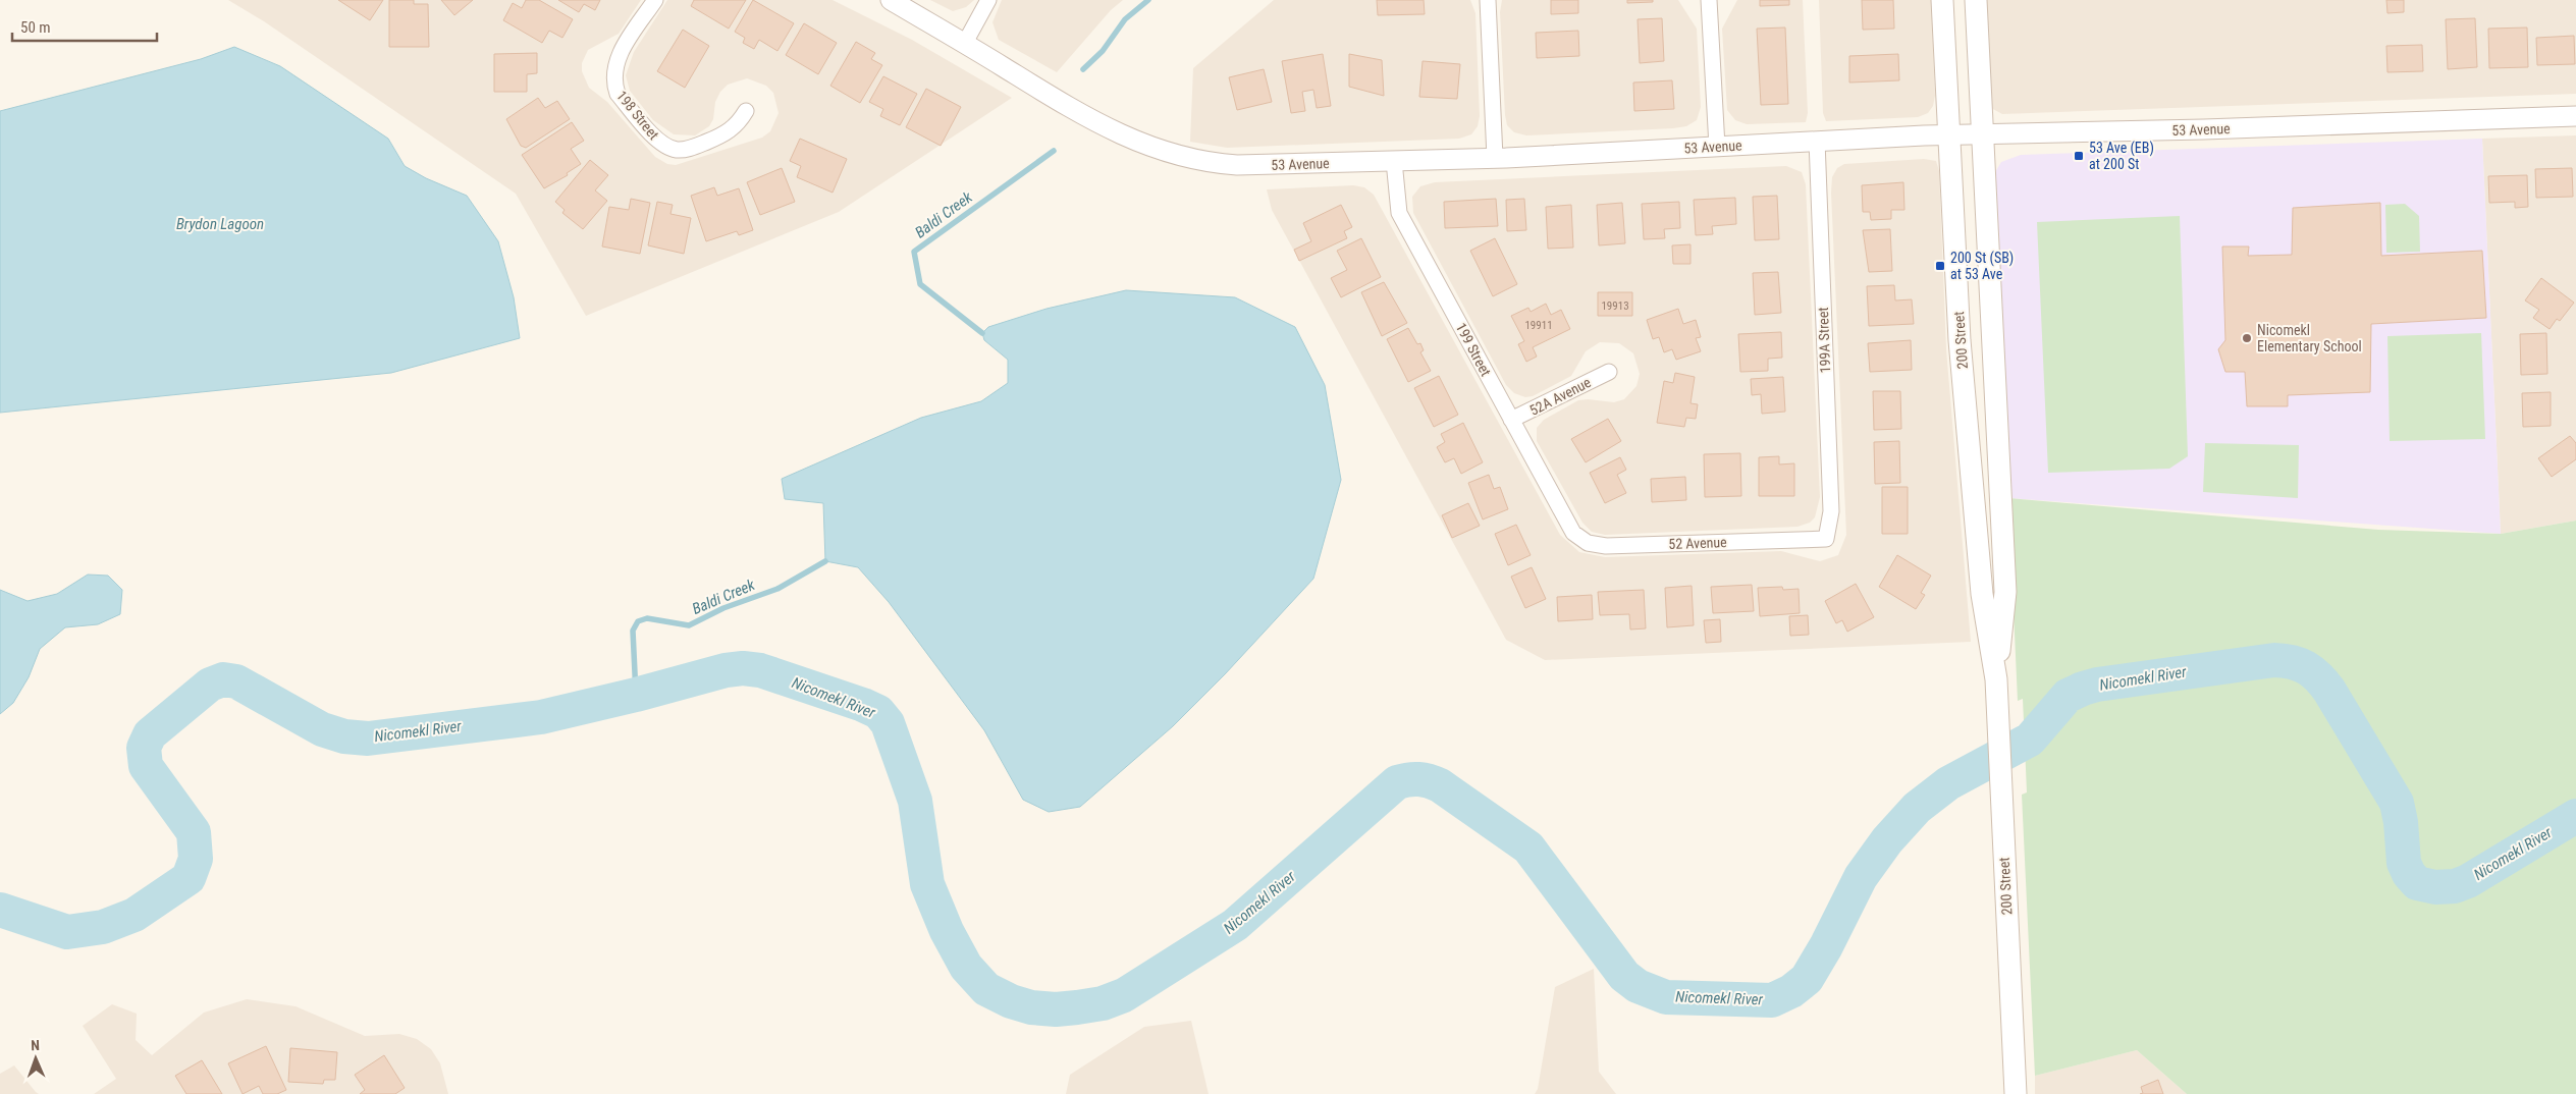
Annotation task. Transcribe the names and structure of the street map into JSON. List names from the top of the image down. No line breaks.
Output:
{"streets":{"main road":["200 Street"],"street":["198 Street","53 Avenue","199A Street","199 Street","52A Avenue","52 Avenue"]},"crossings":[["53 Avenue","199A Street"],["53 Avenue","200 Street"],["53 Avenue","199 Street"],["199A Street","52 Avenue"],["199 Street","52A Avenue"],["199 Street","52 Avenue"]],"water":["Baldi Creek","Brydon Lagoon","Nicomekl River"],"places":{"transit":["53 Ave (EB) at 200 St","200 St (SB) at 53 Ave"],"other":["Nicomekl Elementary School"]},"house_numbers":["19913","19911"],"scale_bar":"50 m","north":"top"}
